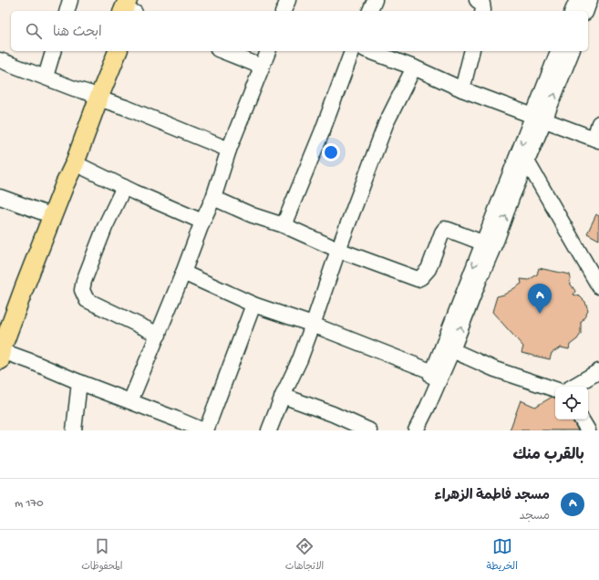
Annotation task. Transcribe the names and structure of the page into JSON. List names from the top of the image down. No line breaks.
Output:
{"page":{"search":"ابحث هنا","pins":"A","heading":"بالقرب منك","list":[{"mark":"A","name":"مسجد فاطمة الزهراء","note":"مسجد","value":"170 m"}],"nav":["الخريطة","الاتجاهات","المحفوظات"]}}
